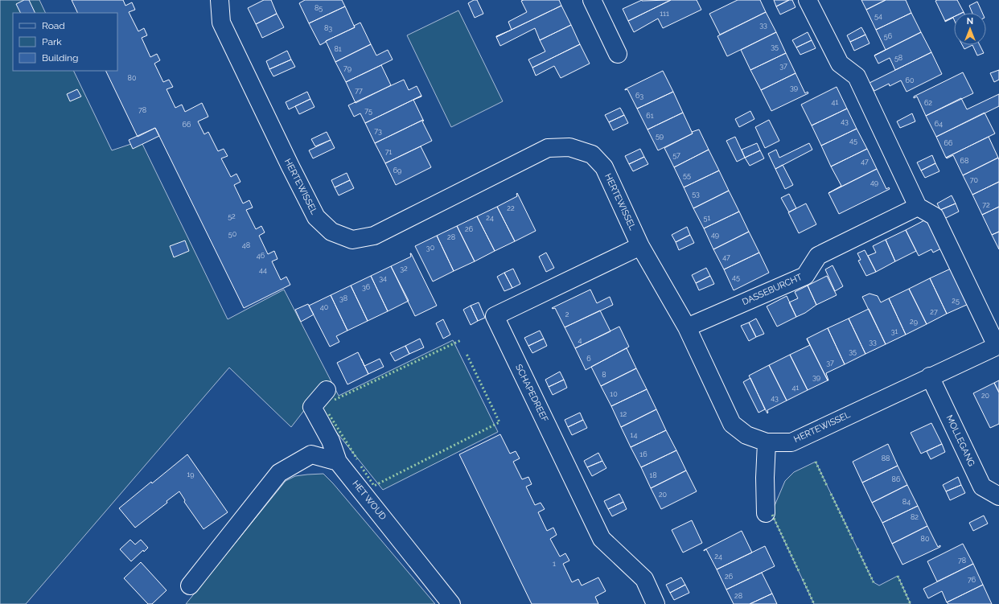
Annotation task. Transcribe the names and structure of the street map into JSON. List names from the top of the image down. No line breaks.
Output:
{"streets":{"street":["HERTEWISSEL","DASSEBURCHT","SCHAPEDREEF","MOLLEGANG","HET WOUD"]},"crossings":[["HERTEWISSEL","DASSEBURCHT"],["HERTEWISSEL","SCHAPEDREEF"],["HERTEWISSEL","MOLLEGANG"]],"house_numbers":["85","111","54","33","83","56","35","81","58","37","79","80","60","39","77","63","41","62","78","75","61","43","64","66","73","59","45","66","71","57","68","47","69","55","70","49","53","72","22","52","24","51","26","50","49","28","48","30","46","47","32","44","45","34","36","38","25","40","27","2","29","31","4","33","35","6","37","8","39","41","10","20","43","12","14","16","88","19","18","86","20","84","82","80","24","78","1","26","76","28"],"legend":["Road","Park","Building"],"north":"top"}
